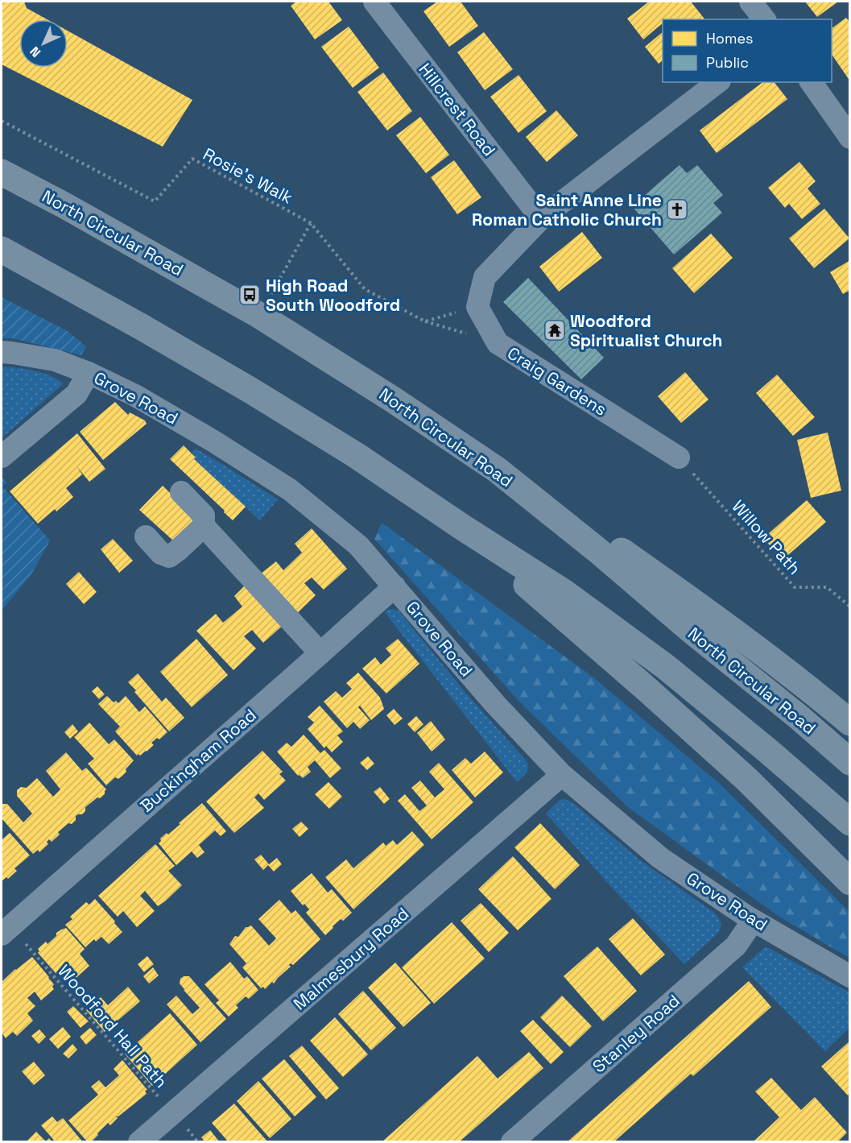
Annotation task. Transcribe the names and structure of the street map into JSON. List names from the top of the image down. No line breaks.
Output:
{"streets":{"highway":["North Circular Road"],"street":["Hillcrest Road","Craig Gardens","Grove Road","Buckingham Road","Malmesbury Road","Stanley Road"],"path":["Rosie's Walk","Willow Path","Woodford Hall Path"]},"crossings":[["Rosie's Walk","Craig Gardens"],["Craig Gardens","Willow Path"],["Grove Road","Buckingham Road"],["Grove Road","Malmesbury Road"],["Grove Road","Stanley Road"],["Buckingham Road","Woodford Hall Path"],["Malmesbury Road","Woodford Hall Path"]],"places":{"church":["Saint Anne Line Roman Catholic Church"],"bus stop":["High Road South Woodford"],"temple":["Woodford Spiritualist Church"]},"legend":["Homes","Public"],"north":"bottom left"}
